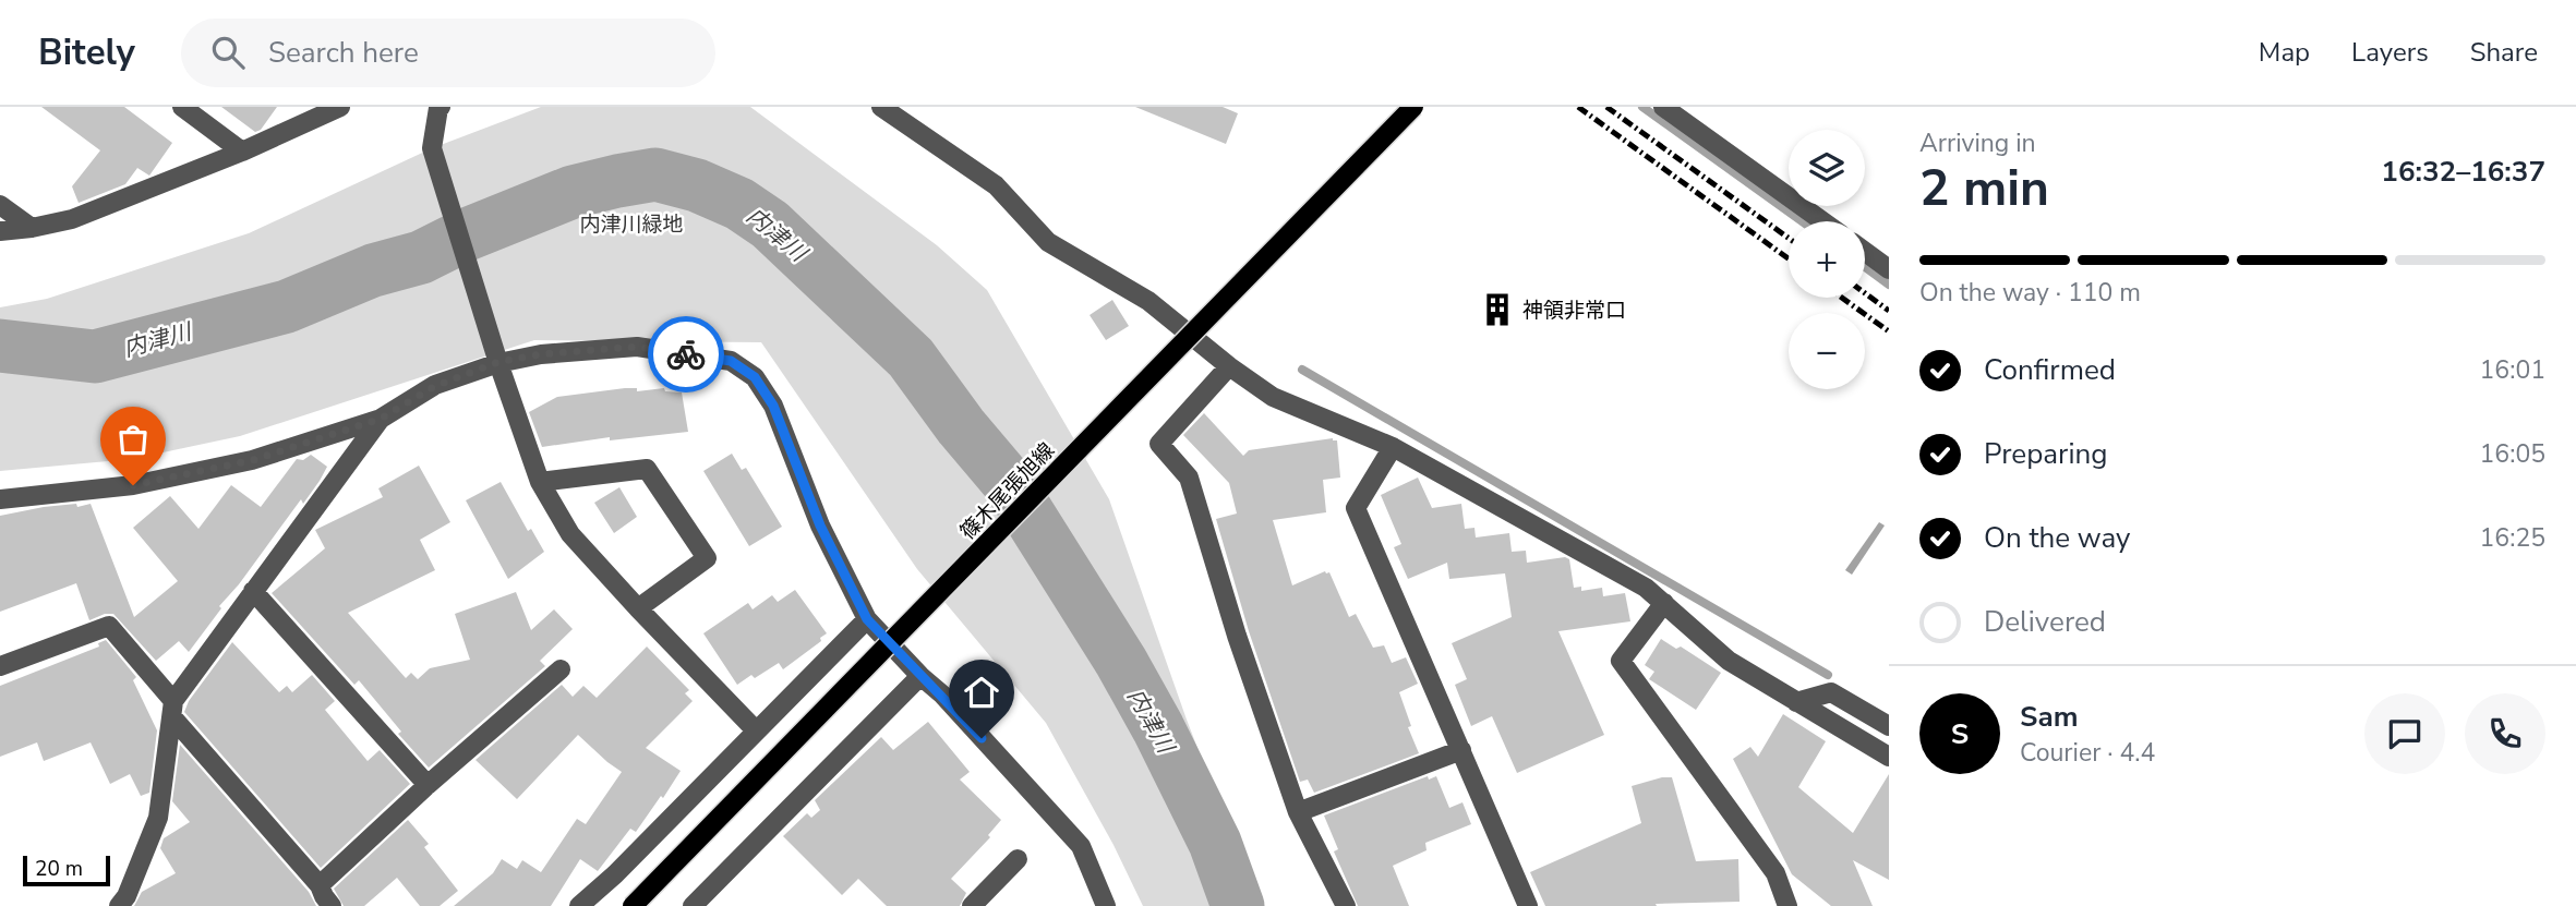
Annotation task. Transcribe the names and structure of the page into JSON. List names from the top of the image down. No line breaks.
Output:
{"streets":{"main road":["篠木尾張旭線"]},"water":["内津川"],"parks":["内津川緑地"],"places":{"building":["神領非常口"]},"scale_bar":"20 m","page":{"header":"Bitely","search":"Search here","nav":["Map","Layers","Share"],"heading":["2 min","Arriving in","16:32–16:37"],"panel":["Sam","Courier · 4.4"],"map_buttons":["+","−"],"bar":"On the way · 110 m","list":[["Confirmed","16:01"],["Preparing","16:05"],["On the way","16:25"],"Delivered"],"round":"S","scale":"20 m"}}
